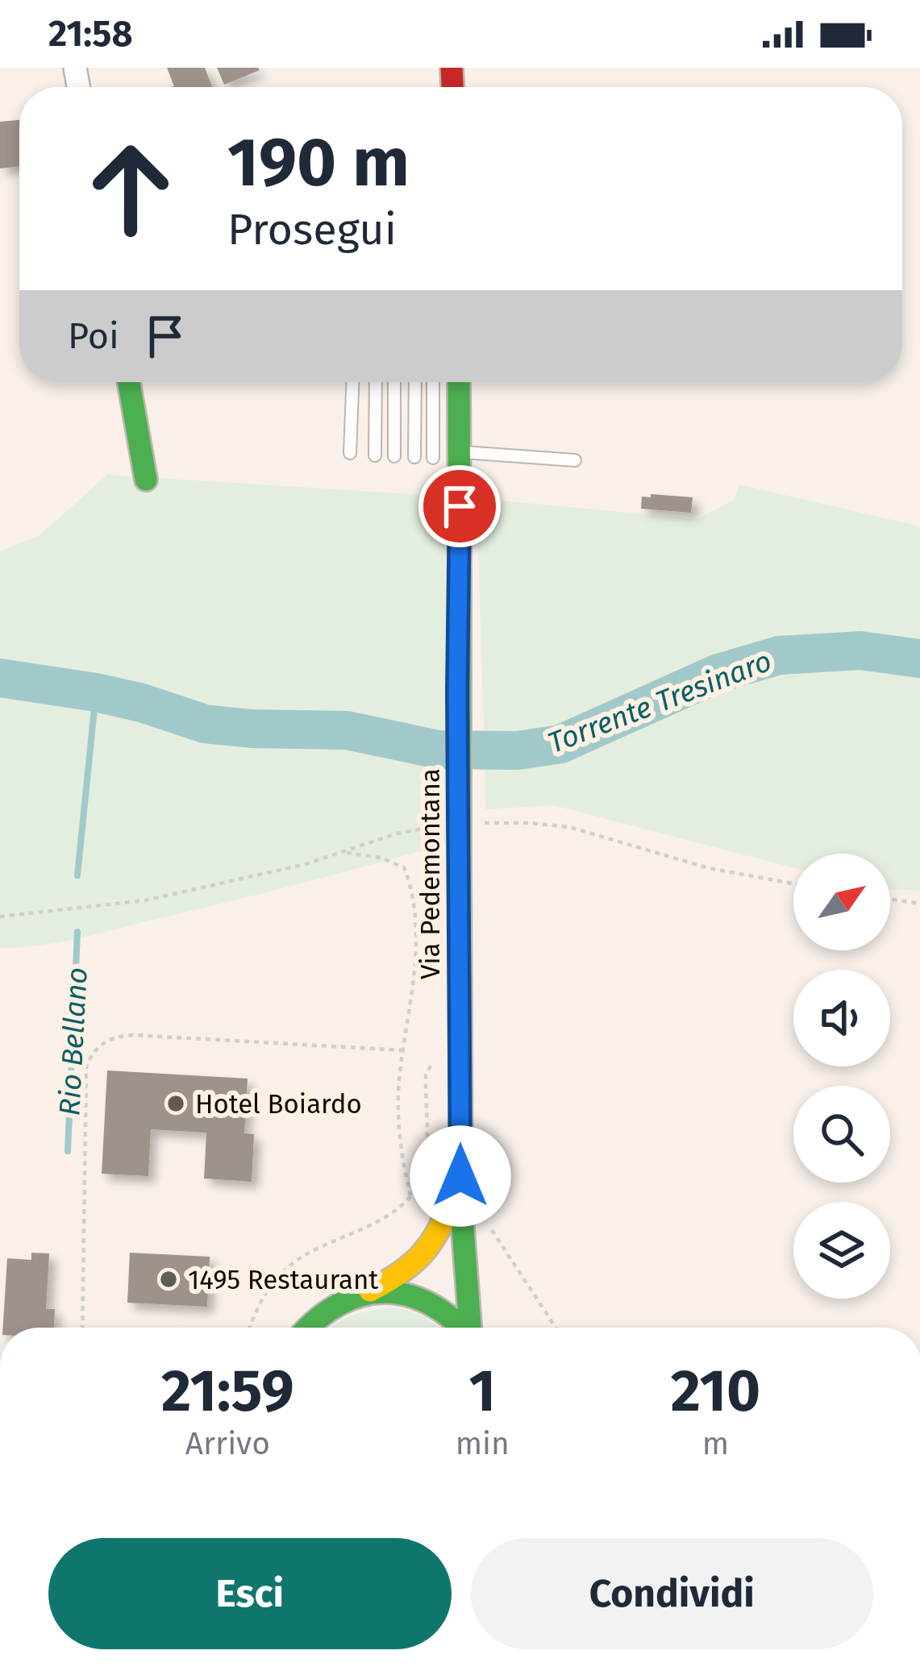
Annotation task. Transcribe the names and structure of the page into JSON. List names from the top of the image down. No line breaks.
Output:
{"streets":{"main road":["Via Pedemontana"]},"water":["Torrente Tresinaro","Rio Bellano"],"places":["Hotel Boiardo","1495 Restaurant"],"north":"top right","page":{"status":"21:58","turn":["190 m","Prosegui"],"then":"Poi","eta":["21:59","Arrivo","1","min","210","m"],"buttons":["Esci","Condividi"]}}
